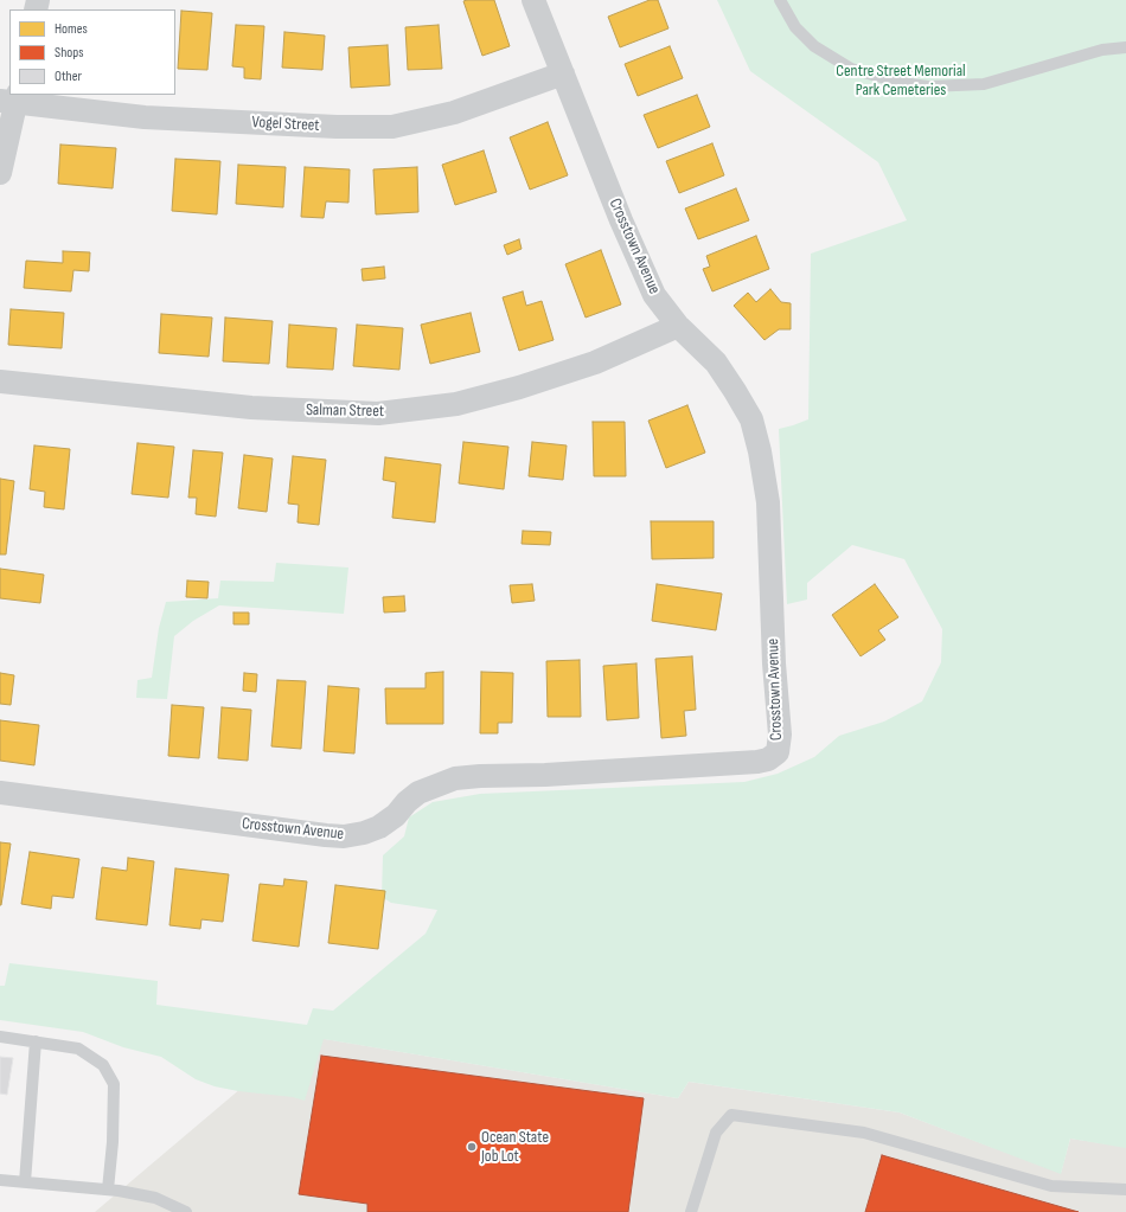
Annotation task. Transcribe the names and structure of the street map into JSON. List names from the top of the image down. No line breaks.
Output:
{"streets":{"street":["Vogel Street","Crosstown Avenue","Salman Street"]},"crossings":[["Vogel Street","Crosstown Avenue"],["Crosstown Avenue","Salman Street"]],"parks":["Centre Street Memorial Park Cemeteries"],"places":["Ocean State Job Lot"],"legend":["Homes","Shops","Other"]}
